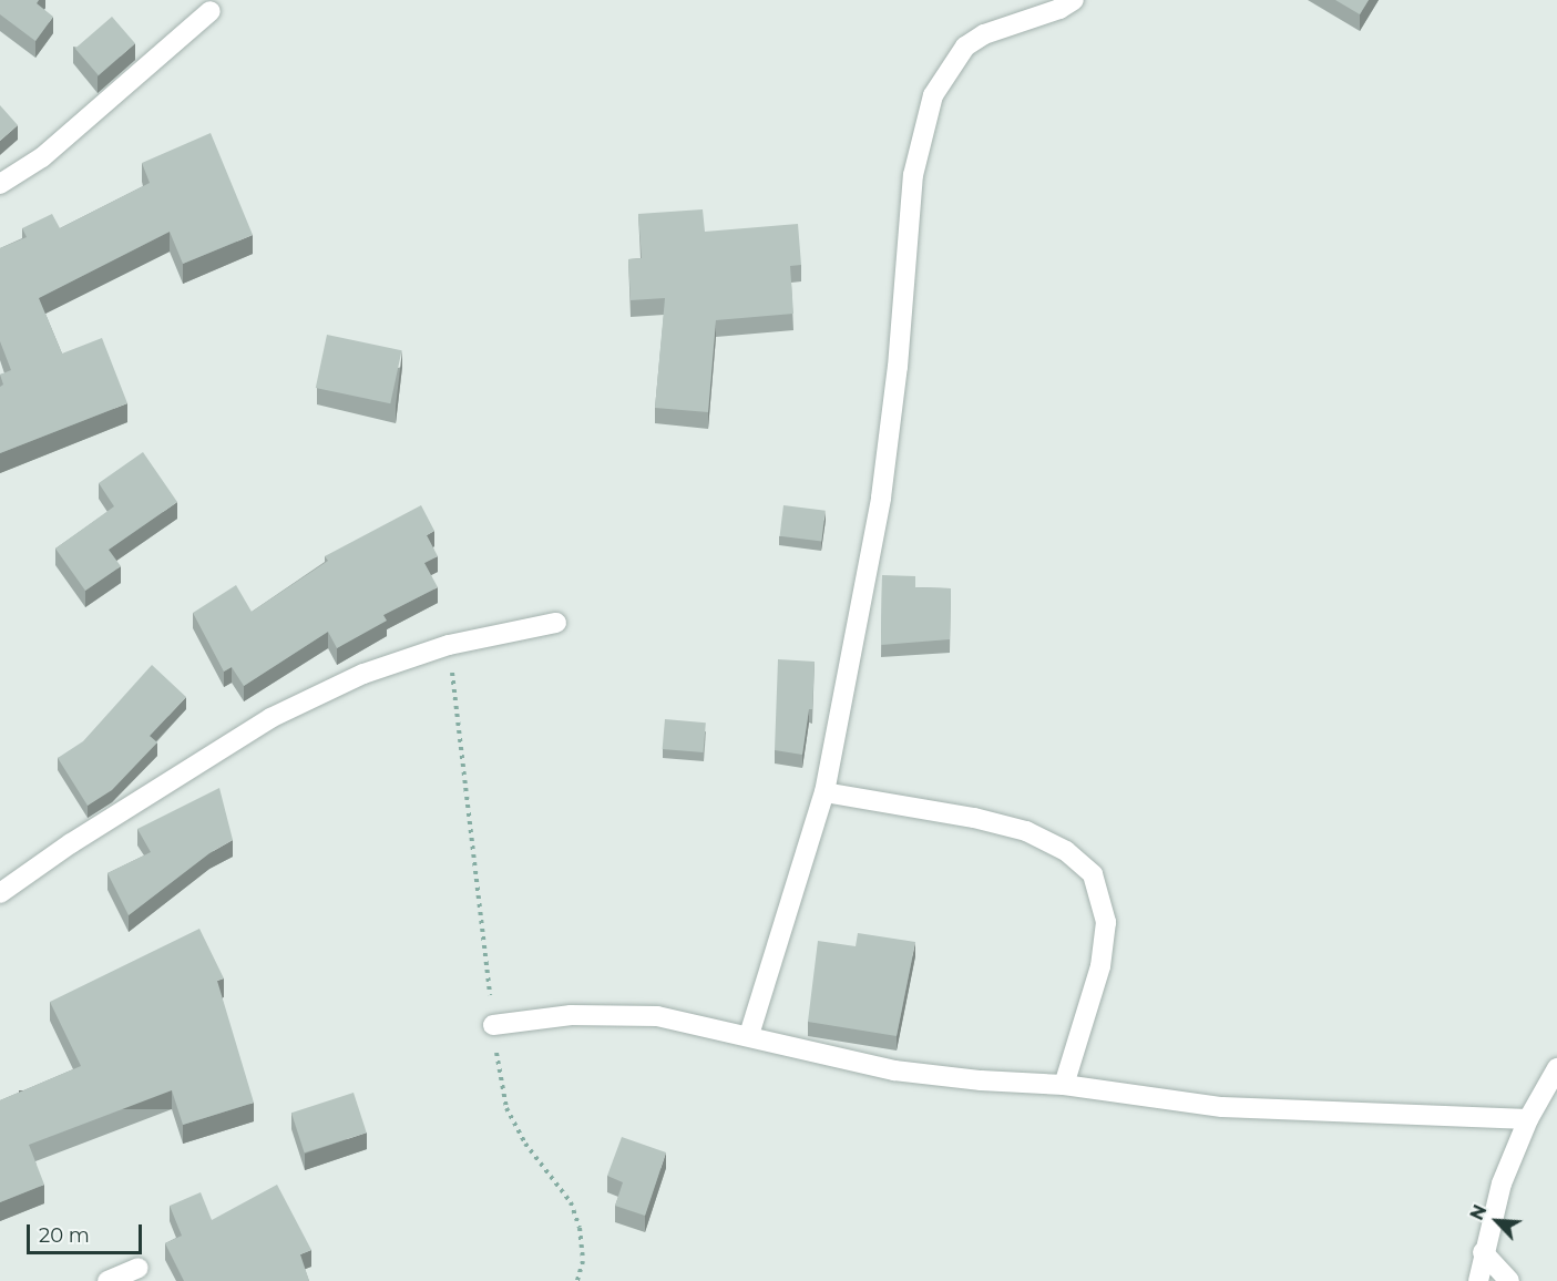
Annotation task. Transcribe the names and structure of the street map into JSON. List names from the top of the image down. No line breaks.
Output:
{"scale_bar":"20 m","north":"top left"}
